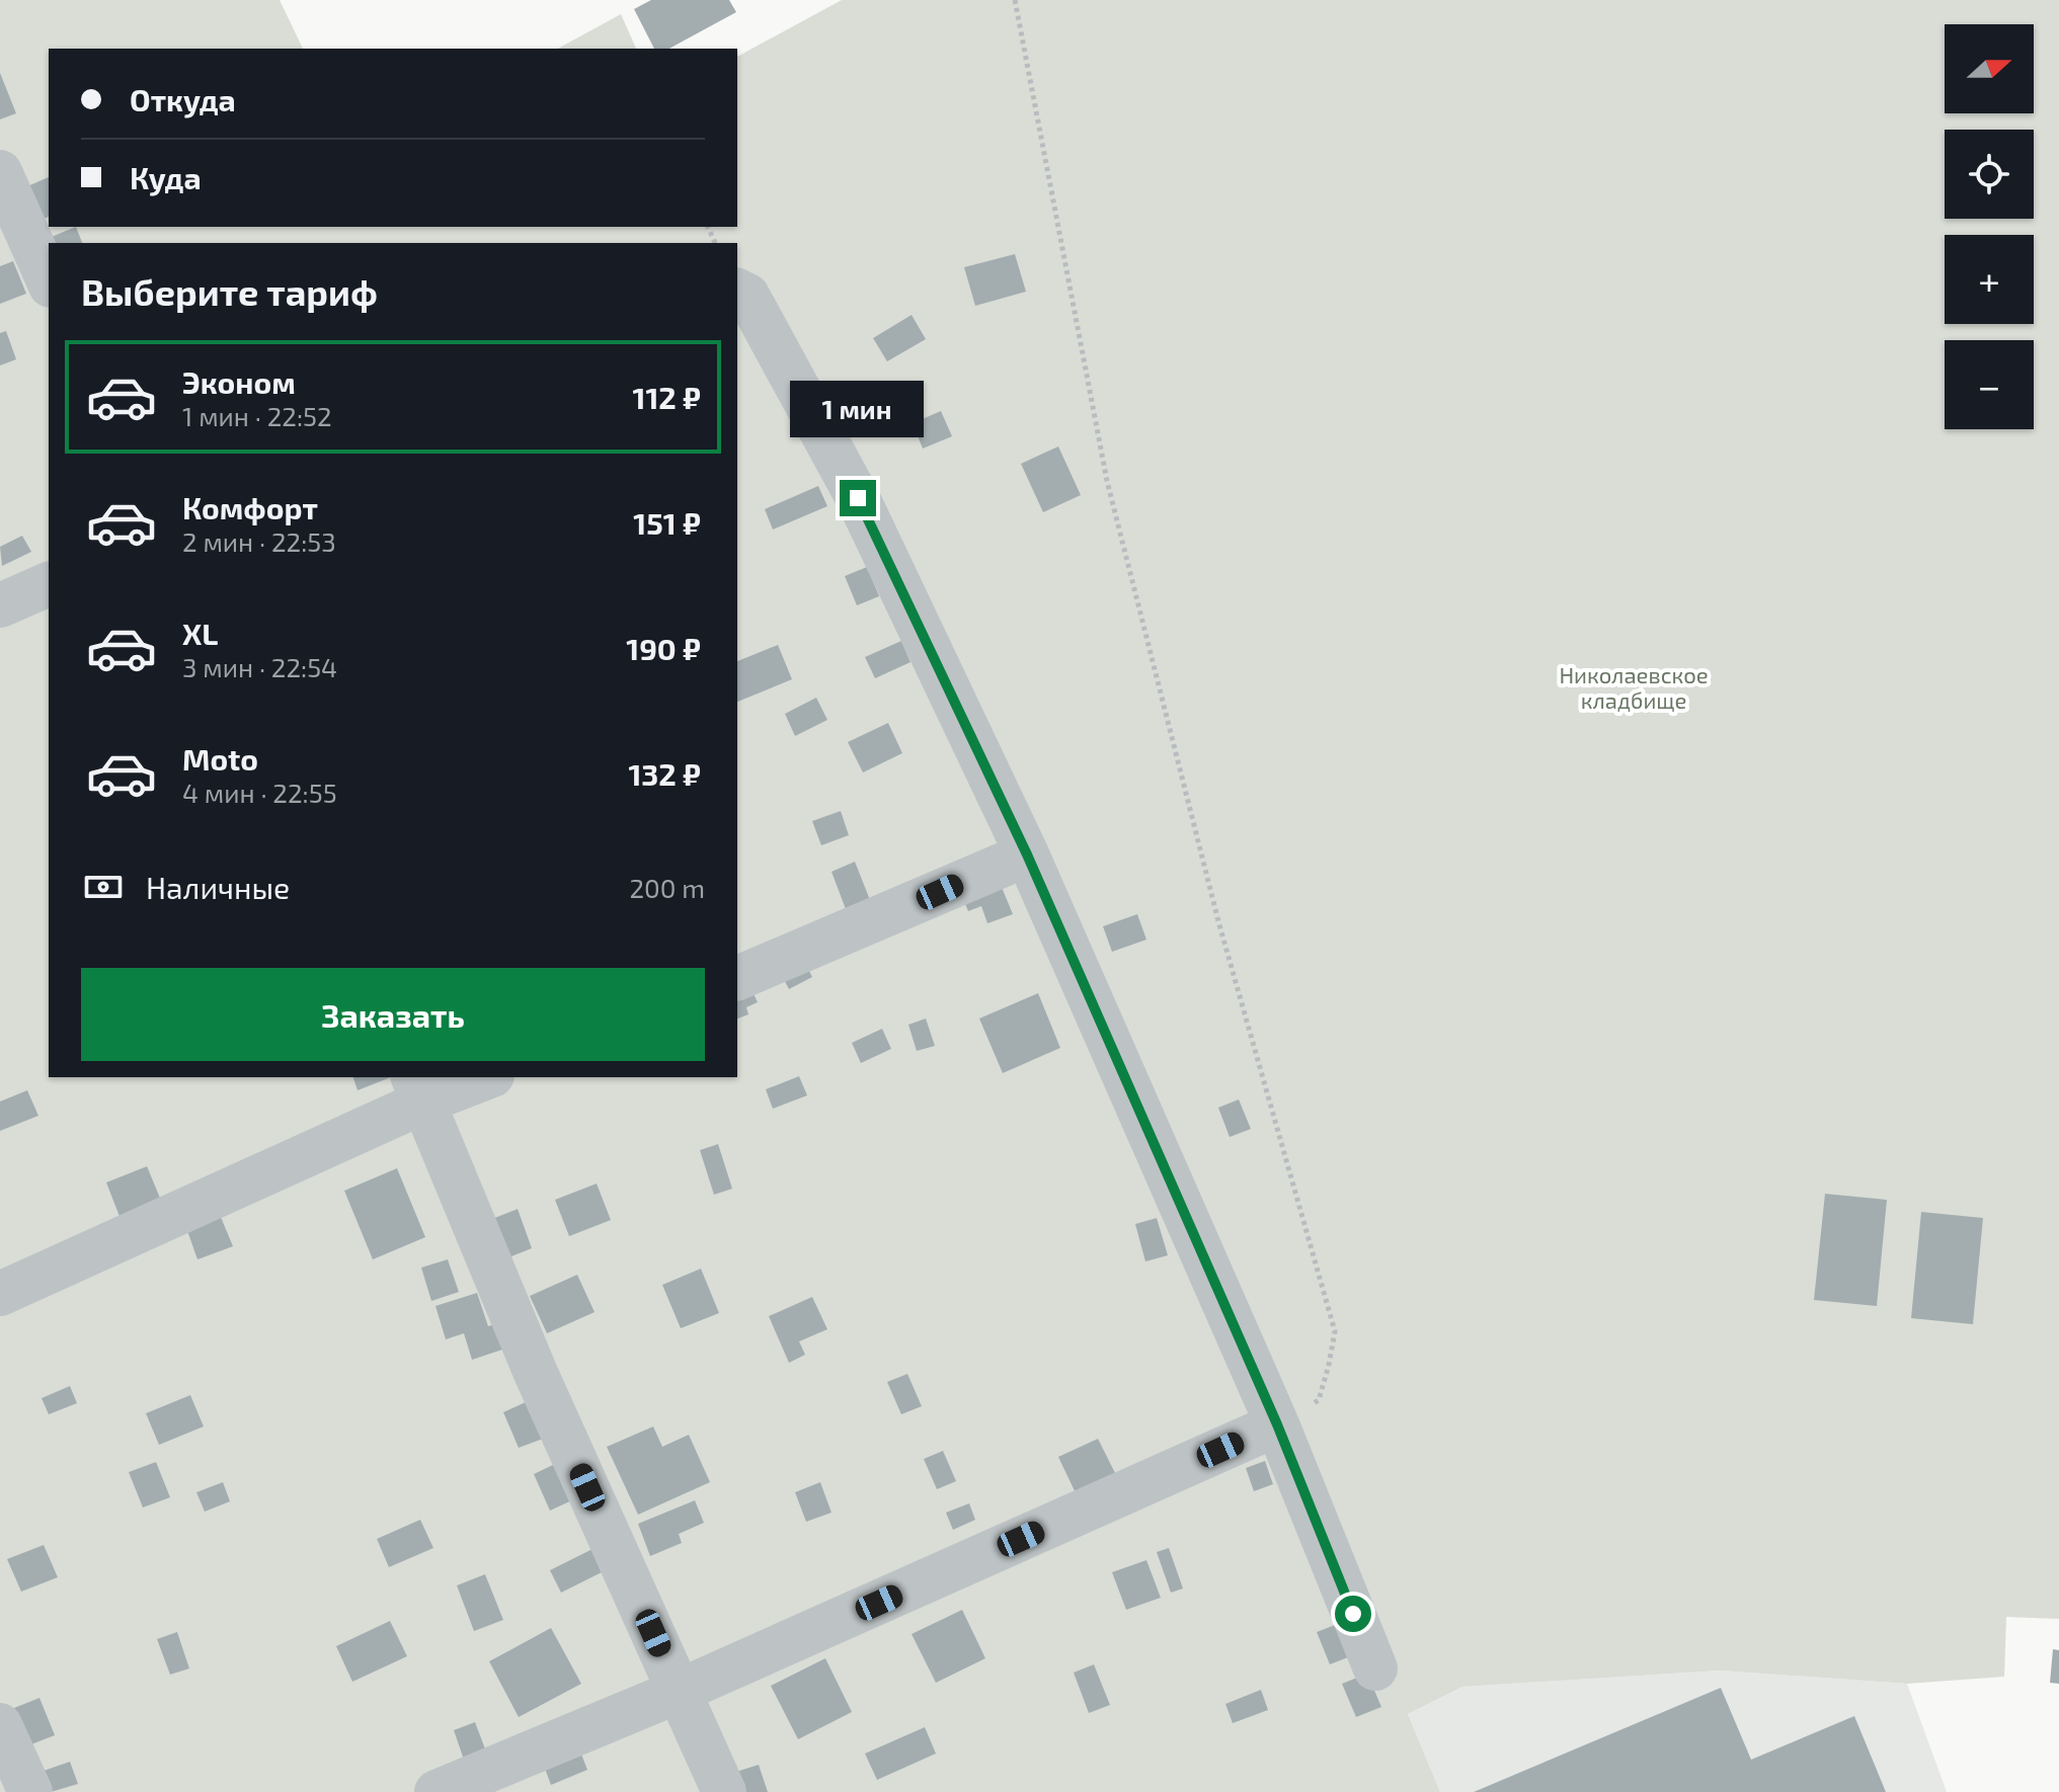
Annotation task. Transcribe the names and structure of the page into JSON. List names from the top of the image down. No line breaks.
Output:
{"parks":["Николаевское кладбище"],"north":"right","page":{"map_buttons":["+","−"],"banner":["Откуда","Куда"],"heading":"Выберите тариф","list":[{"name":"Эконом","note":"1 мин · 22:52","value":"112 ₽"},{"name":"Комфорт","note":"2 мин · 22:53","value":"151 ₽"},{"name":"XL","note":"3 мин · 22:54","value":"190 ₽"},{"name":"Moto","note":"4 мин · 22:55","value":"132 ₽"}],"bubble":"1 мин","pay":["Наличные","200 m"],"buttons":"Заказать"}}
